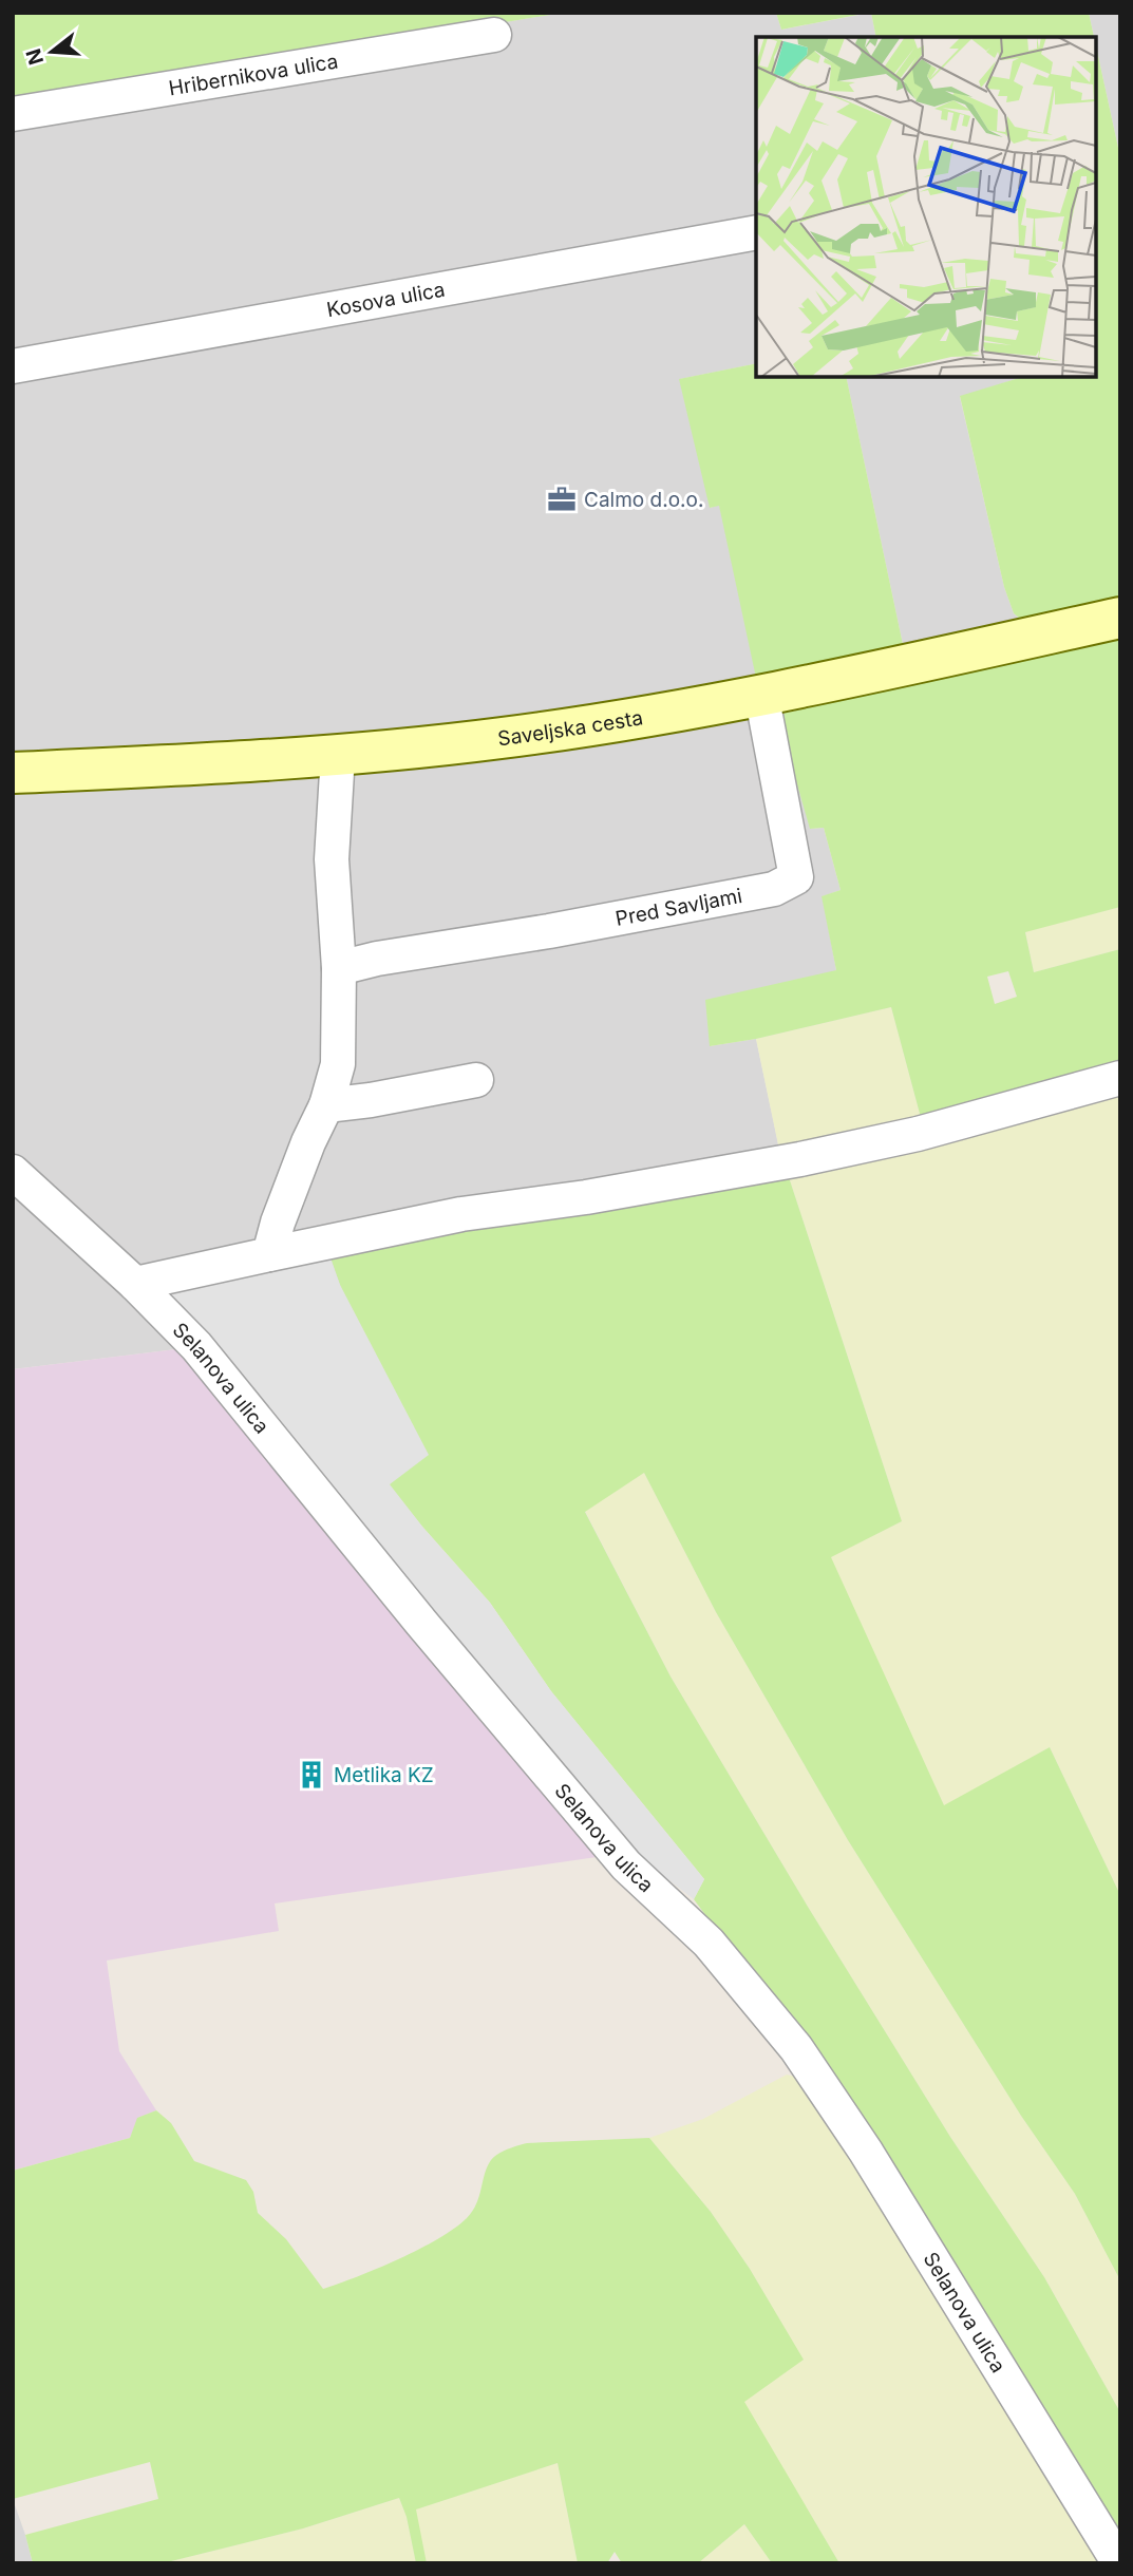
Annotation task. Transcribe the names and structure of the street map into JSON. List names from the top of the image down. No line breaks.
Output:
{"streets":{"street":["Hribernikova ulica","Kosova ulica","Saveljska cesta","Pred Savljami","Selanova ulica"]},"crossings":[["Saveljska cesta","Pred Savljami"]],"places":{"office":["Calmo d.o.o."],"building":["Metlika KZ"]},"north":"left"}
